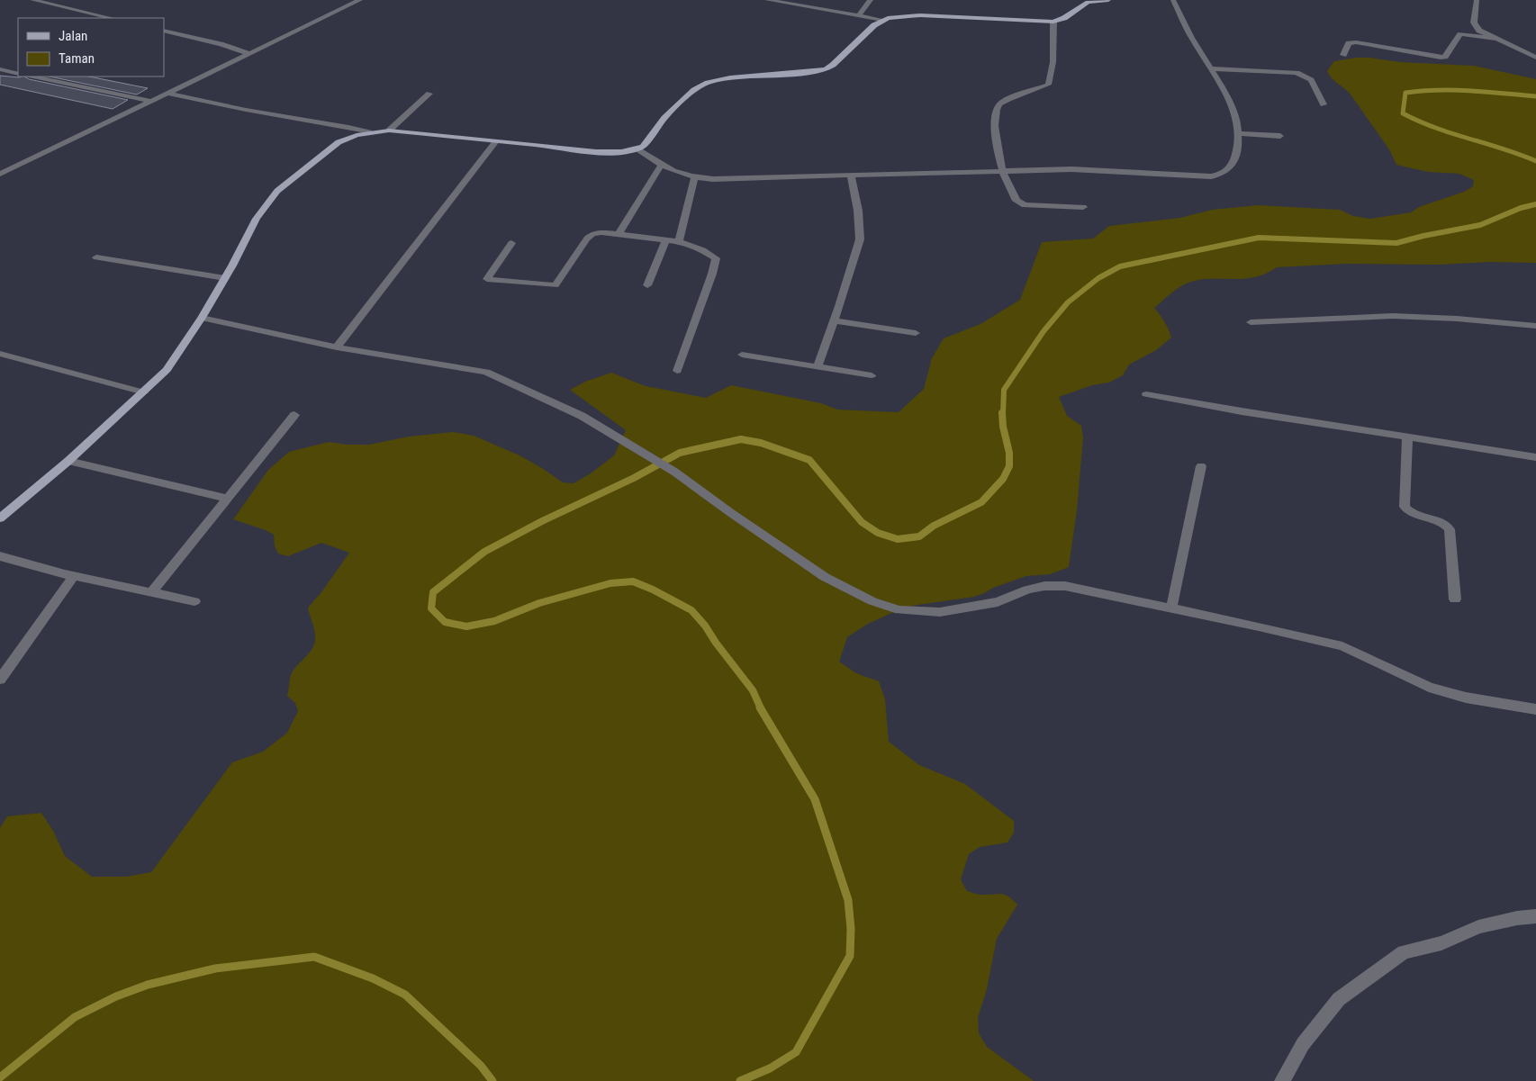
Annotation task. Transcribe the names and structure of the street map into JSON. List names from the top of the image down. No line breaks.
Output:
{"legend":["Jalan","Taman"]}
